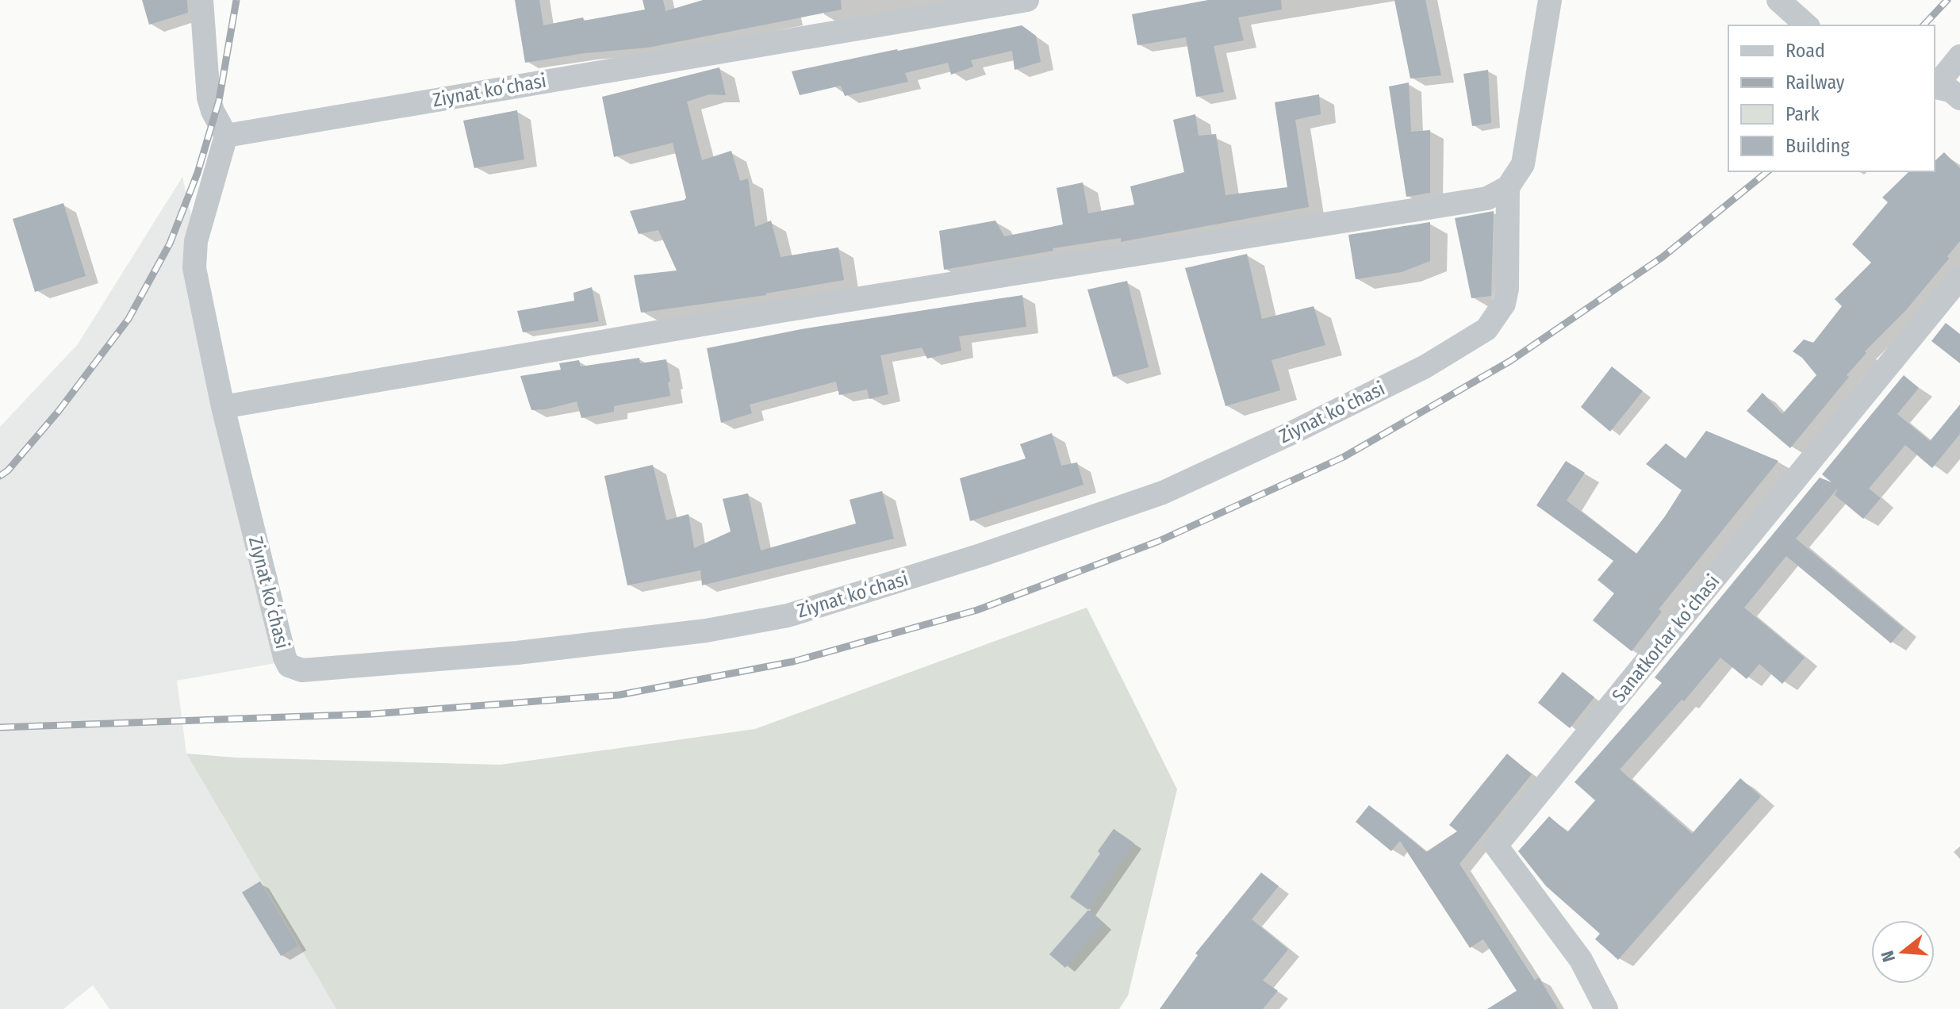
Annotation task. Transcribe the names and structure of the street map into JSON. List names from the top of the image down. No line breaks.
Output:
{"streets":{"street":["Ziynat koʻchasi","Sanatkorlar koʻchasi"]},"legend":["Road","Railway","Park","Building"],"north":"left"}
